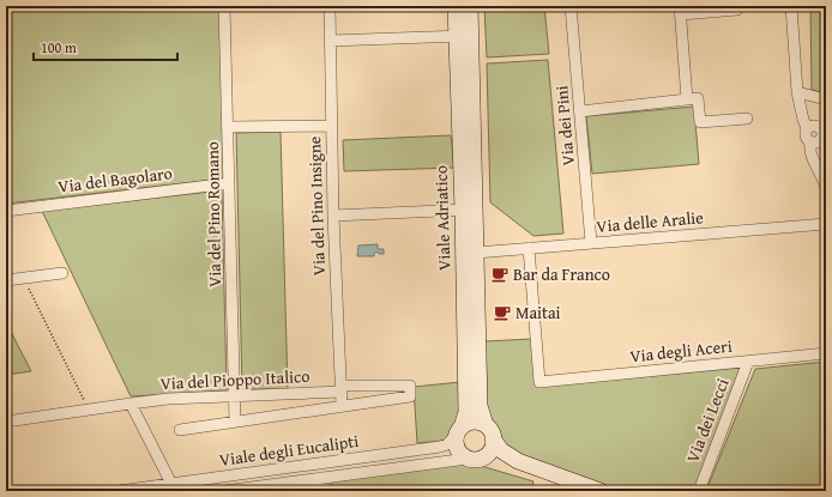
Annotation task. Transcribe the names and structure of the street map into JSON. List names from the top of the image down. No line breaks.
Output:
{"streets":{"street":["Via dei Pini","Via del Bagolaro","Via del Pino Insigne","Via del Pino Romano","Viale Adriatico","Via delle Aralie","Via degli Aceri","Via del Pioppo Italico","Via dei Lecci","Viale degli Eucalipti"]},"crossings":[["Via dei Pini","Via delle Aralie"],["Via del Bagolaro","Via del Pino Romano"],["Via del Pino Insigne","Via del Pioppo Italico"],["Via del Pino Romano","Via del Pioppo Italico"],["Viale Adriatico","Via delle Aralie"],["Viale Adriatico","Viale degli Eucalipti"],["Via delle Aralie","Via degli Aceri"],["Via degli Aceri","Via dei Lecci"]],"places":{"cafe":["Bar da Franco","Maitai"]},"scale_bar":"100 m"}
